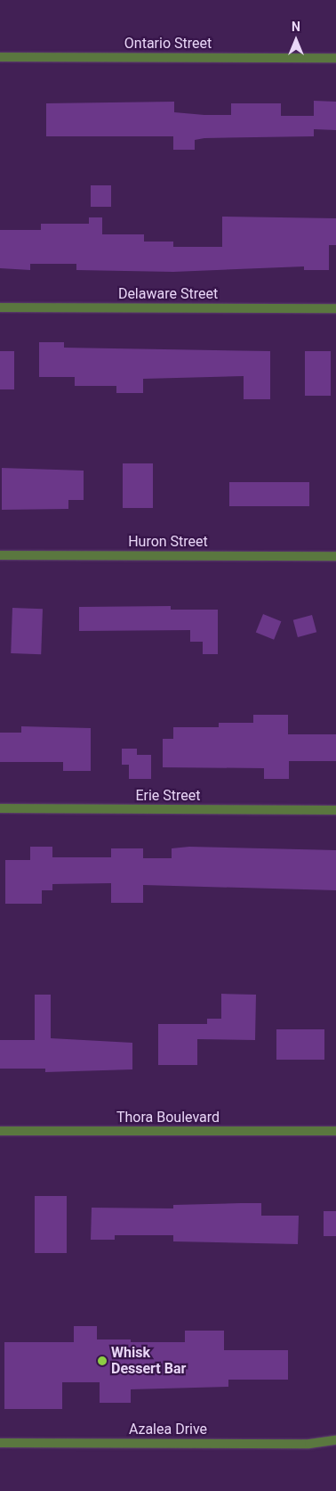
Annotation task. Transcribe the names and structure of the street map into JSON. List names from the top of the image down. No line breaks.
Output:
{"streets":{"street":["Ontario Street","Delaware Street","Huron Street","Erie Street","Thora Boulevard","Azalea Drive"]},"places":["Whisk Dessert Bar"],"north":"top"}
